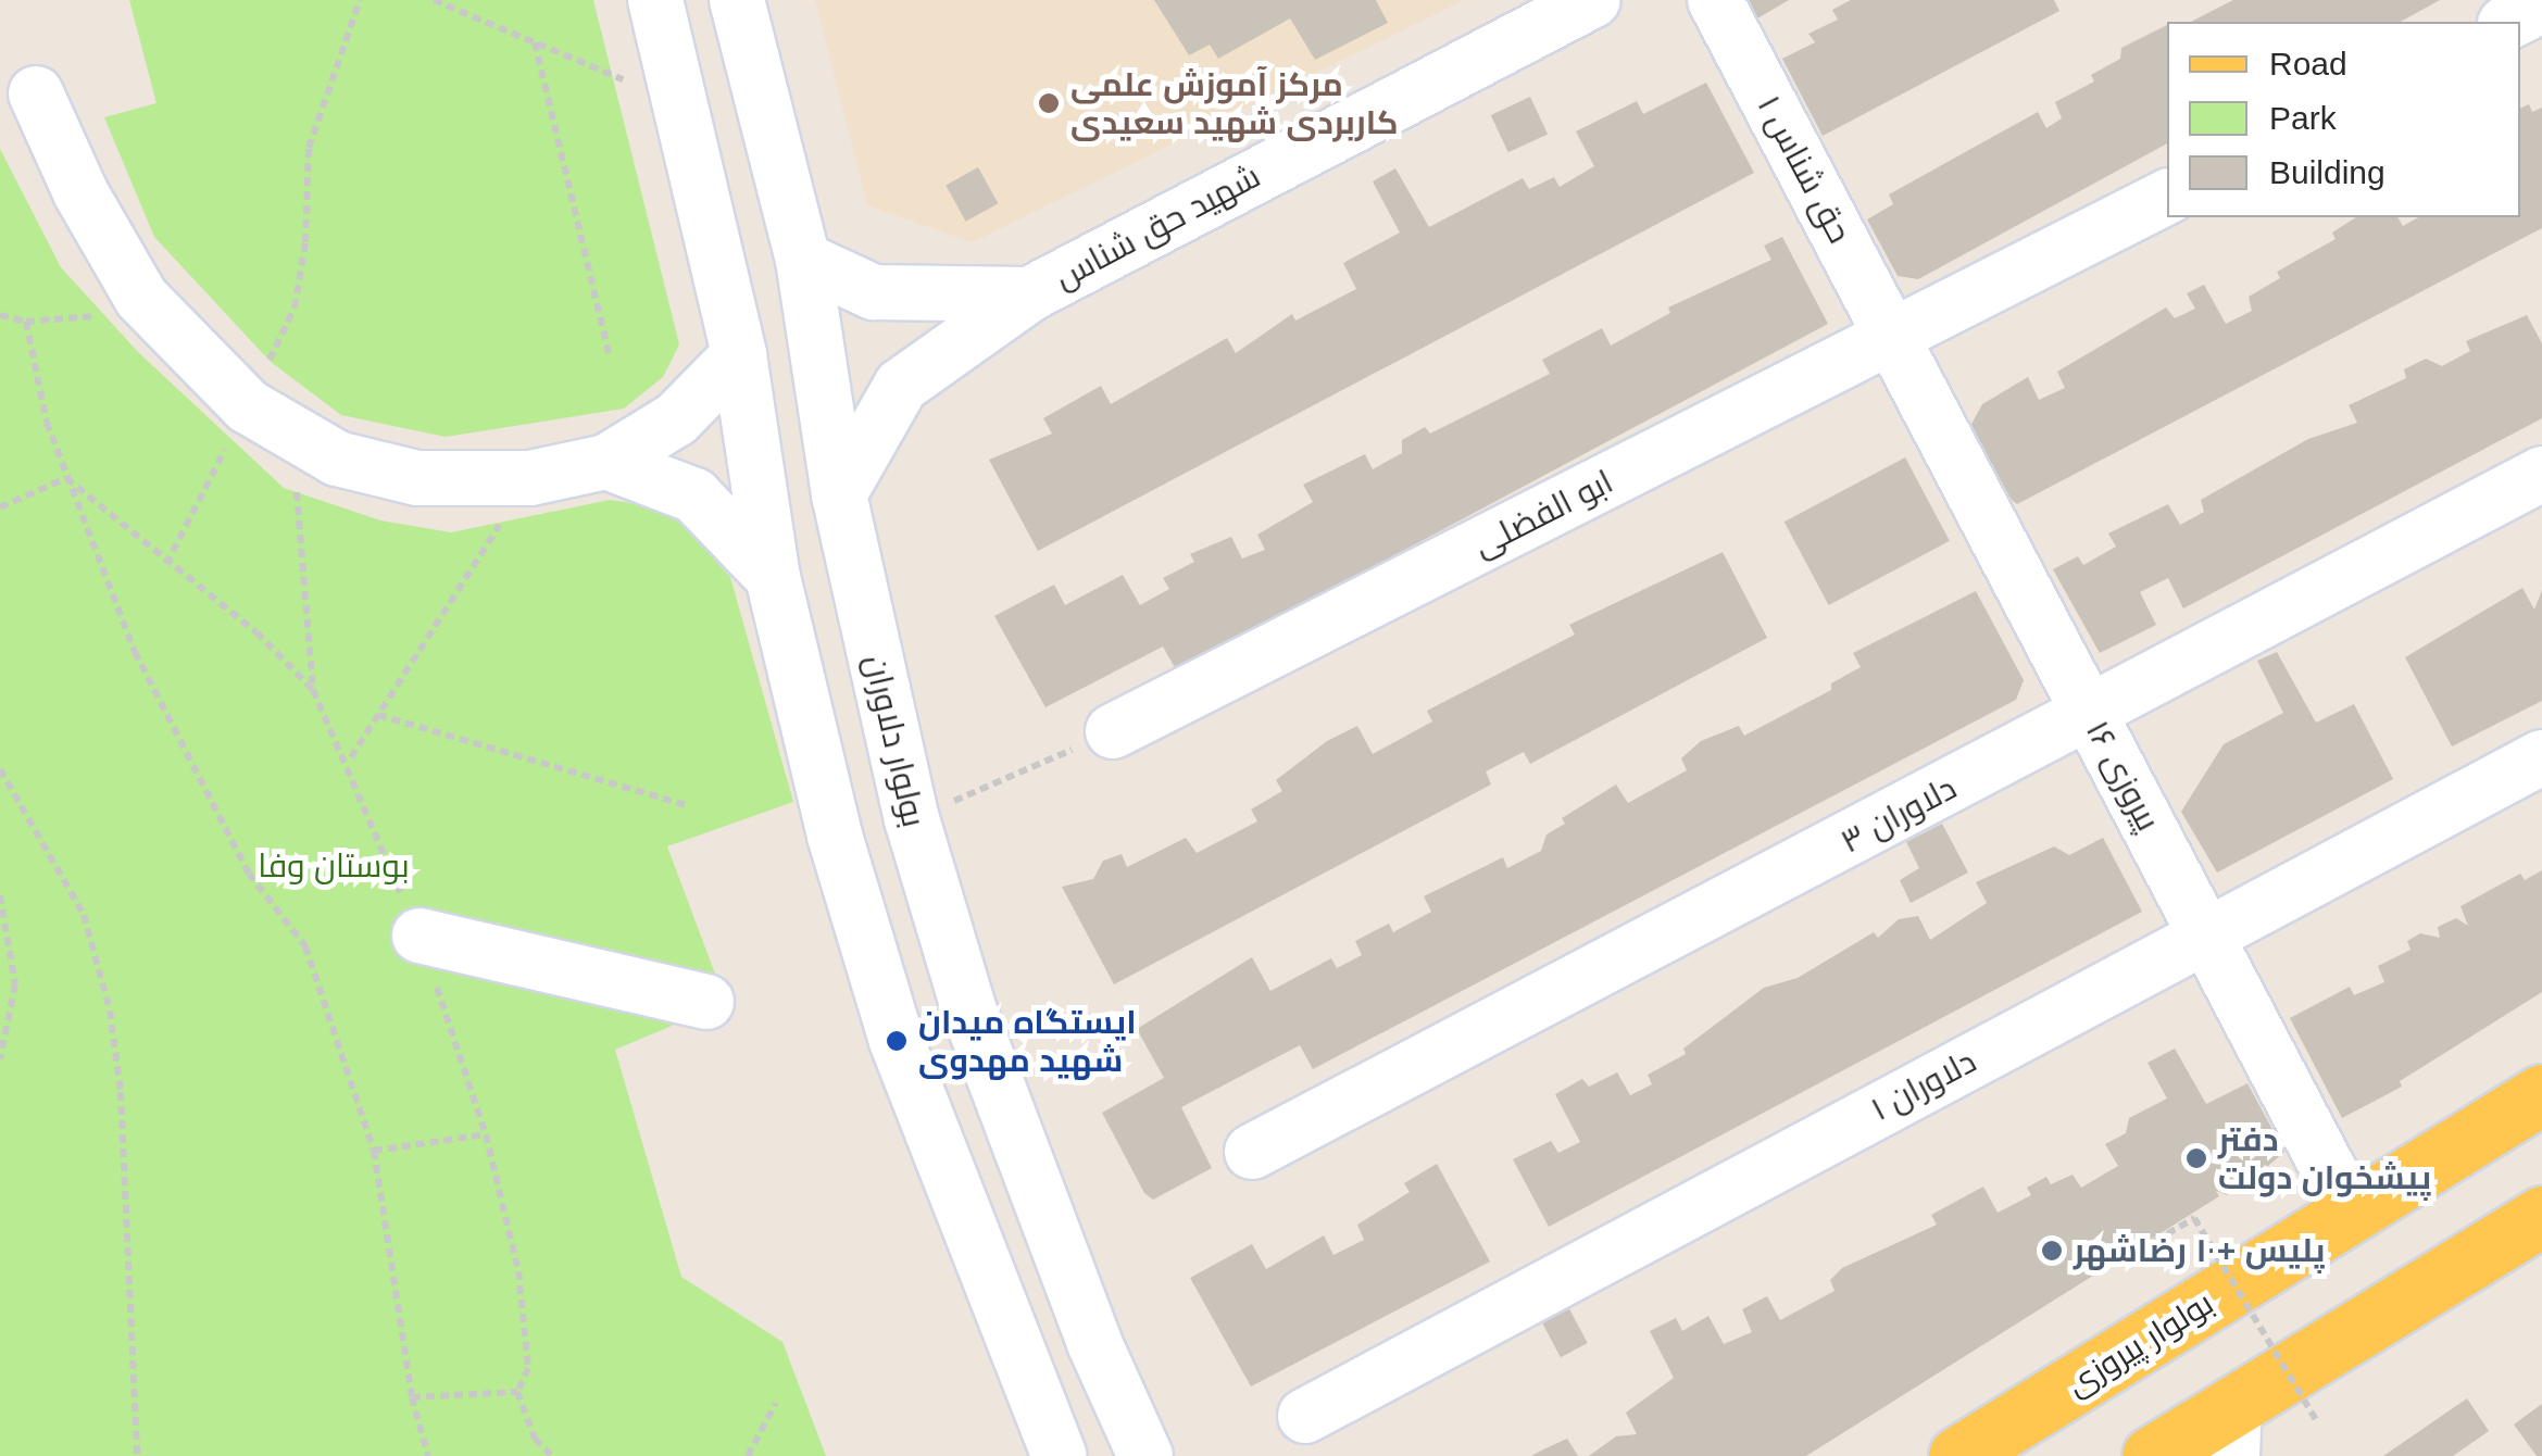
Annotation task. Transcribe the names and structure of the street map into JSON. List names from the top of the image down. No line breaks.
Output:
{"streets":{"main road":["بولوار پیروزی"],"street":["حق شناس ۱","شهید حق شناس","ابو الفضلی","بولوار دلاوران","پیروزی ۱۶","دلاوران ۳","دلاوران ۱"]},"crossings":[["حق شناس ۱","ابو الفضلی"],["حق شناس ۱","پیروزی ۱۶"],["شهید حق شناس","بولوار دلاوران"],["ابو الفضلی","پیروزی ۱۶"],["پیروزی ۱۶","دلاوران ۳"],["پیروزی ۱۶","دلاوران ۱"],["پیروزی ۱۶","بولوار پیروزی"]],"parks":["بوستان وفا"],"places":["مرکز آموزش علمی کاربردی شهید سعیدی","ایستگاه میدان شهید مهدوی","دفتر پیشخوان دولت","پلیس +۱۰ رضاشهر"],"legend":["Road","Park","Building"]}
